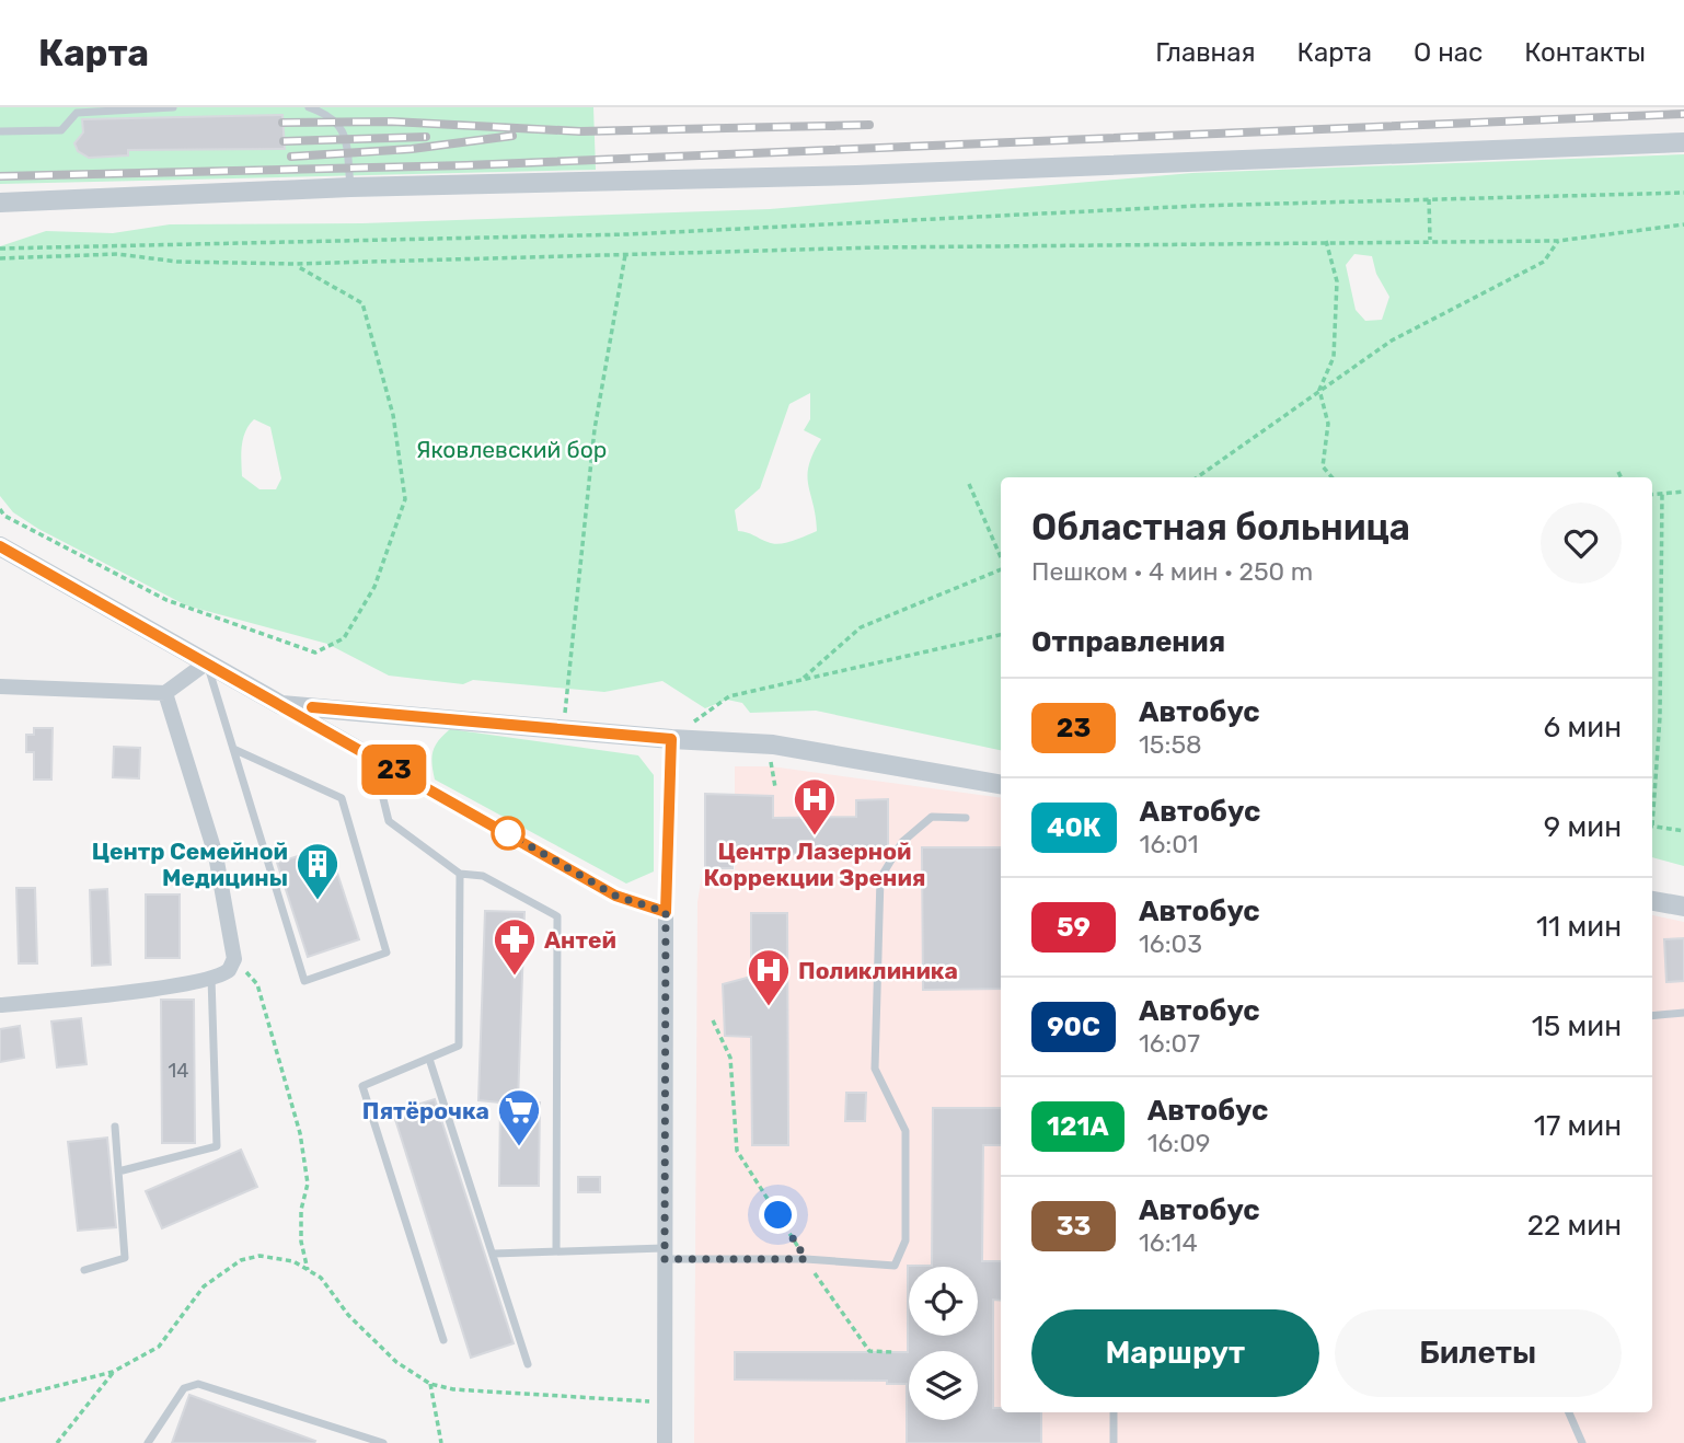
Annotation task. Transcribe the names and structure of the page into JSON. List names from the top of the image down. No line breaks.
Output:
{"parks":["Яковлевский бор"],"places":{"hospital":["Центр Лазерной Коррекции Зрения","Поликлиника"],"building":["Центр Семейной Медицины"],"pharmacy":["Антей"],"supermarket":["Пятёрочка"]},"lines":["bus line 23"],"house_numbers":["14"],"page":{"header":"Карта","nav":["Главная","Карта","О нас","Контакты"],"on_map":"23","heading":[["Областная больница","Пешком · 4 мин · 250 m"],"Отправления"],"list":[{"mark":"23","name":"Автобус","note":"15:58","value":"6 мин"},{"mark":"40К","name":"Автобус","note":"16:01","value":"9 мин"},{"mark":"59","name":"Автобус","note":"16:03","value":"11 мин"},{"mark":"90С","name":"Автобус","note":"16:07","value":"15 мин"},{"mark":"121А","name":"Автобус","note":"16:09","value":"17 мин"},{"mark":"33","name":"Автобус","note":"16:14","value":"22 мин"}],"buttons":["Маршрут","Билеты"]}}
